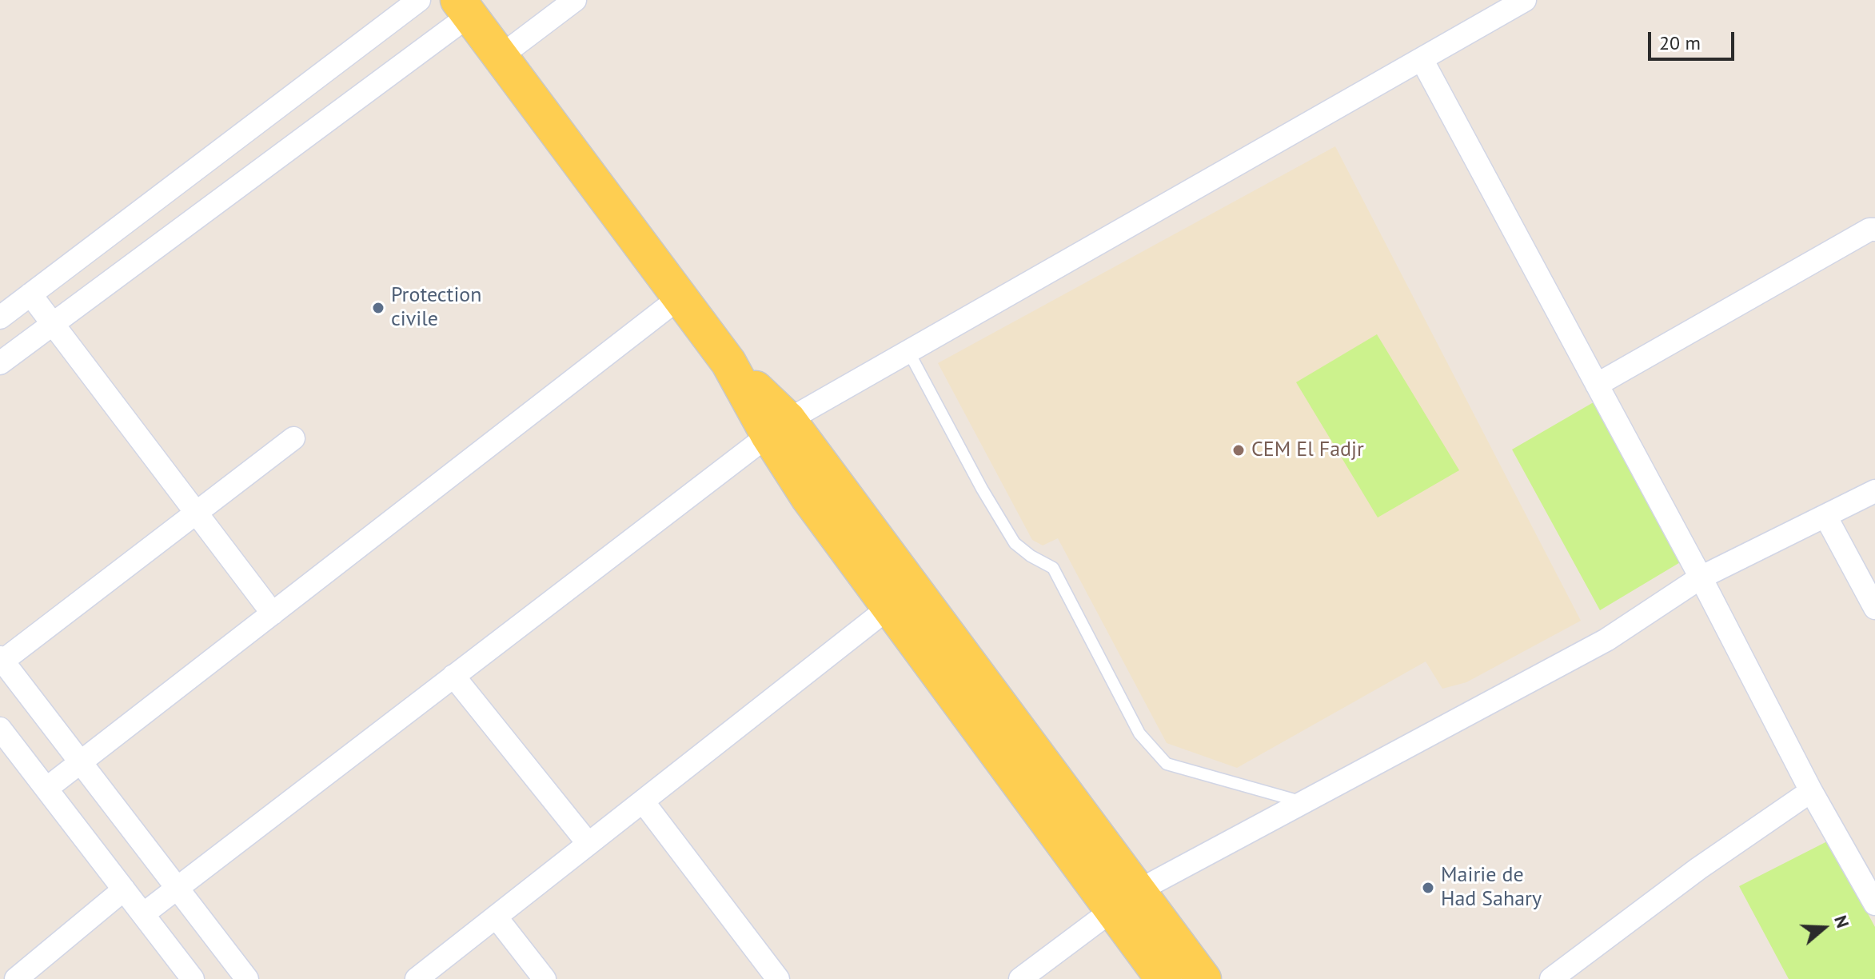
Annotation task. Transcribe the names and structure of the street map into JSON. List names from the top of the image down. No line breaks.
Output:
{"places":["Protection civile","CEM El Fadjr","Mairie de Had Sahary"],"scale_bar":"20 m","north":"right"}
